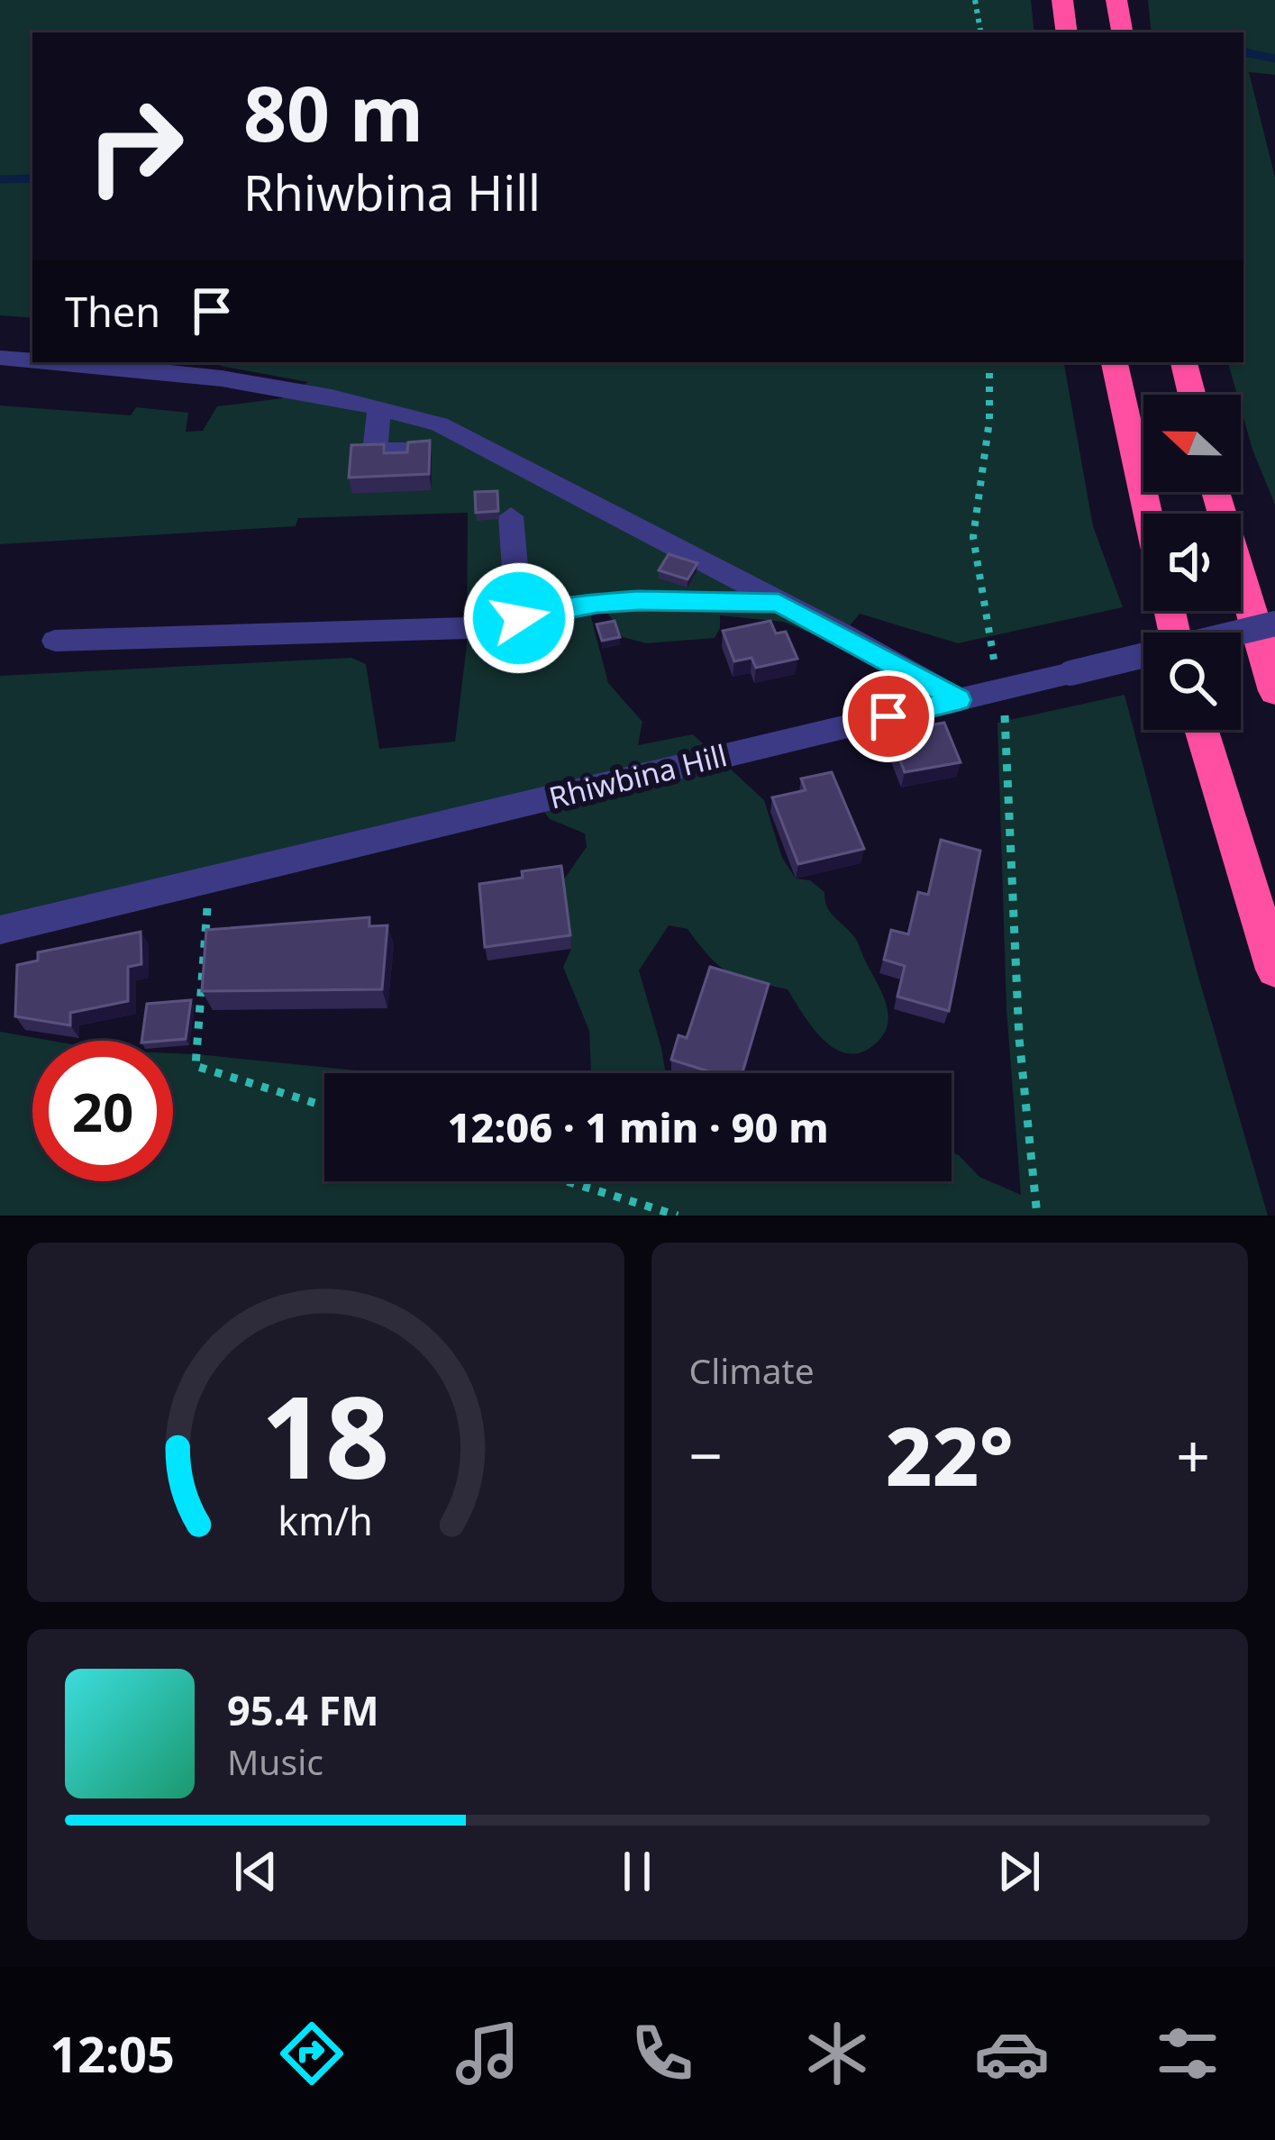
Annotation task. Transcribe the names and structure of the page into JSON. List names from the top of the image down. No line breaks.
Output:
{"streets":{"street":["Rhiwbina Hill"]},"north":"left","page":{"turn":["80 m","Rhiwbina Hill"],"then":"Then","limit":"20","trip":"12:06 · 1 min · 90 m","tile":"Climate","heat":["−","22°","+"],"song":["95.4 FM","Music"],"tabs":"12:05","gauge":["18","km/h"]}}
